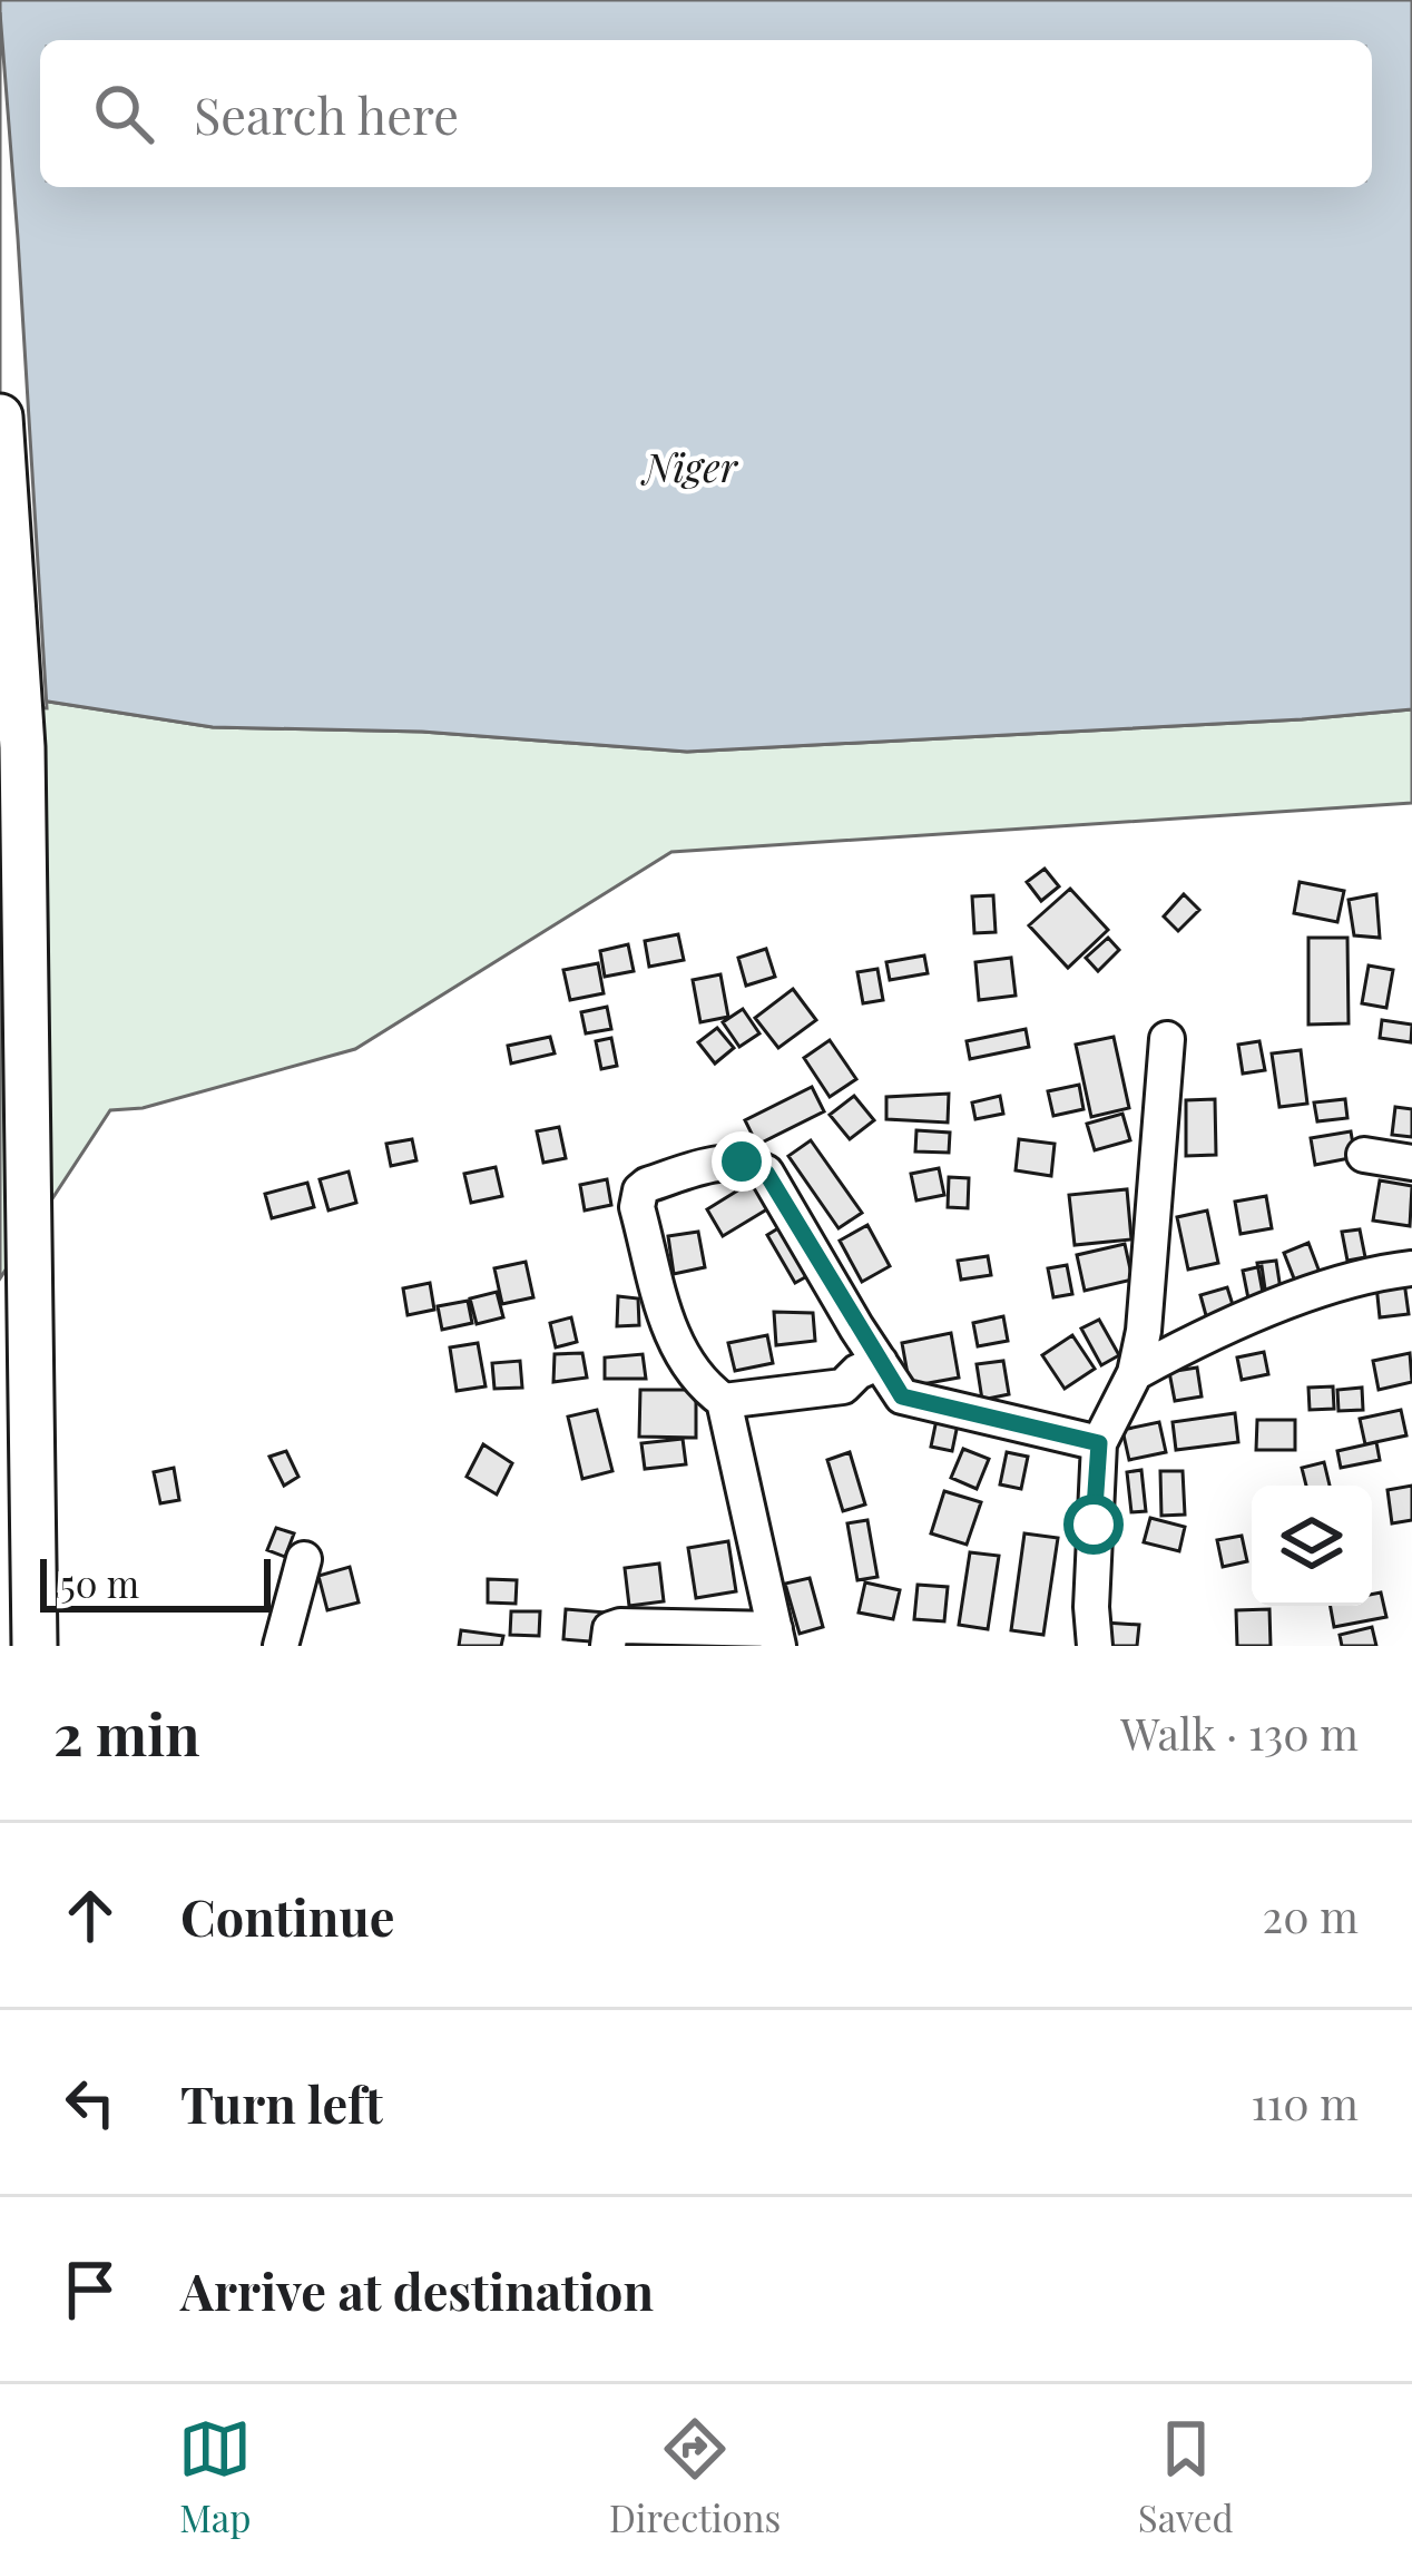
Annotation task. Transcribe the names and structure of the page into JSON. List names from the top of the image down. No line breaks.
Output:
{"water":["Niger"],"scale_bar":"50 m","page":{"search":"Search here","scale":"50 m","heading":["2 min","Walk · 130 m"],"list":[["Continue","20 m"],["Turn left","110 m"],"Arrive at destination"],"nav":["Map","Directions","Saved"]}}
